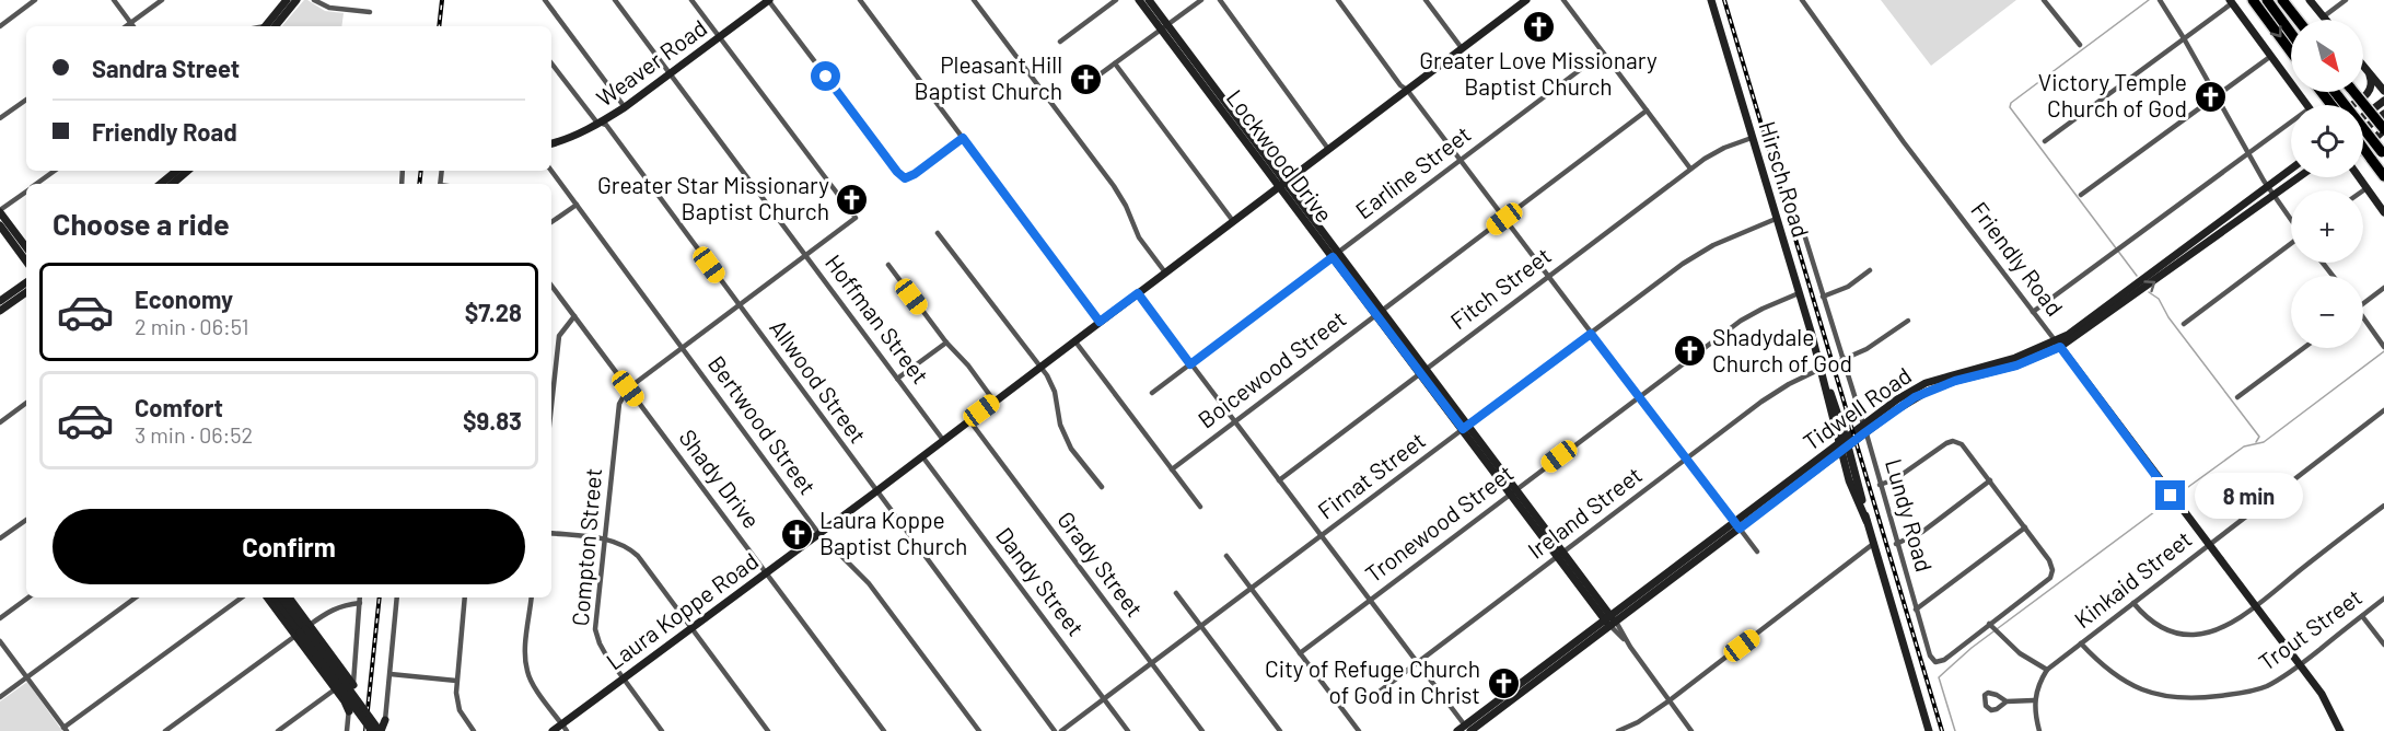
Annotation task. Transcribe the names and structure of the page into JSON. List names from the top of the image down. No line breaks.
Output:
{"streets":{"main road":["Weaver Road","Lockwood Drive","Hirsch Road","Friendly Road","Tidwell Road","Laura Koppe Road"],"street":["Earline Street","Fitch Street","Hoffman Street","Boicewood Street","Allwood Street","Bertwood Street","Firnat Street","Shady Drive","Ireland Street","Lundy Road","Tronewood Street","Compton Street","Grady Street","Kinkaid Street","Dandy Street","Trout Street"]},"crossings":[["Weaver Road","Hoffman Street"],["Weaver Road","Allwood Street"],["Lockwood Drive","Earline Street"],["Lockwood Drive","Fitch Street"],["Lockwood Drive","Boicewood Street"],["Lockwood Drive","Tidwell Road"],["Lockwood Drive","Firnat Street"],["Lockwood Drive","Ireland Street"],["Lockwood Drive","Tronewood Street"],["Lockwood Drive","Laura Koppe Road"],["Hirsch Road","Fitch Street"],["Hirsch Road","Tidwell Road"],["Hirsch Road","Firnat Street"],["Hirsch Road","Ireland Street"],["Hirsch Road","Tronewood Street"],["Friendly Road","Tidwell Road"],["Friendly Road","Kinkaid Street"],["Friendly Road","Trout Street"],["Hoffman Street","Laura Koppe Road"],["Allwood Street","Laura Koppe Road"],["Tidwell Road","Lundy Road"],["Bertwood Street","Laura Koppe Road"],["Firnat Street","Grady Street"],["Firnat Street","Dandy Street"],["Shady Drive","Compton Street"],["Shady Drive","Laura Koppe Road"],["Compton Street","Laura Koppe Road"],["Grady Street","Laura Koppe Road"],["Kinkaid Street","Trout Street"],["Dandy Street","Laura Koppe Road"]],"places":{"church":["Greater Love Missionary Baptist Church","Pleasant Hill Baptist Church","Victory Temple Church of God","Greater Star Missionary Baptist Church","Shadydale Church of God","Laura Koppe Baptist Church","City of Refuge Church of God in Christ"]},"north":"bottom right","page":{"map_buttons":["+","−"],"banner":["Sandra Street","Friendly Road"],"heading":"Choose a ride","list":[{"name":"Economy","note":"2 min · 06:51","value":"$7.28"},{"name":"Comfort","note":"3 min · 06:52","value":"$9.83"}],"bubble":"8 min","buttons":"Confirm"}}
